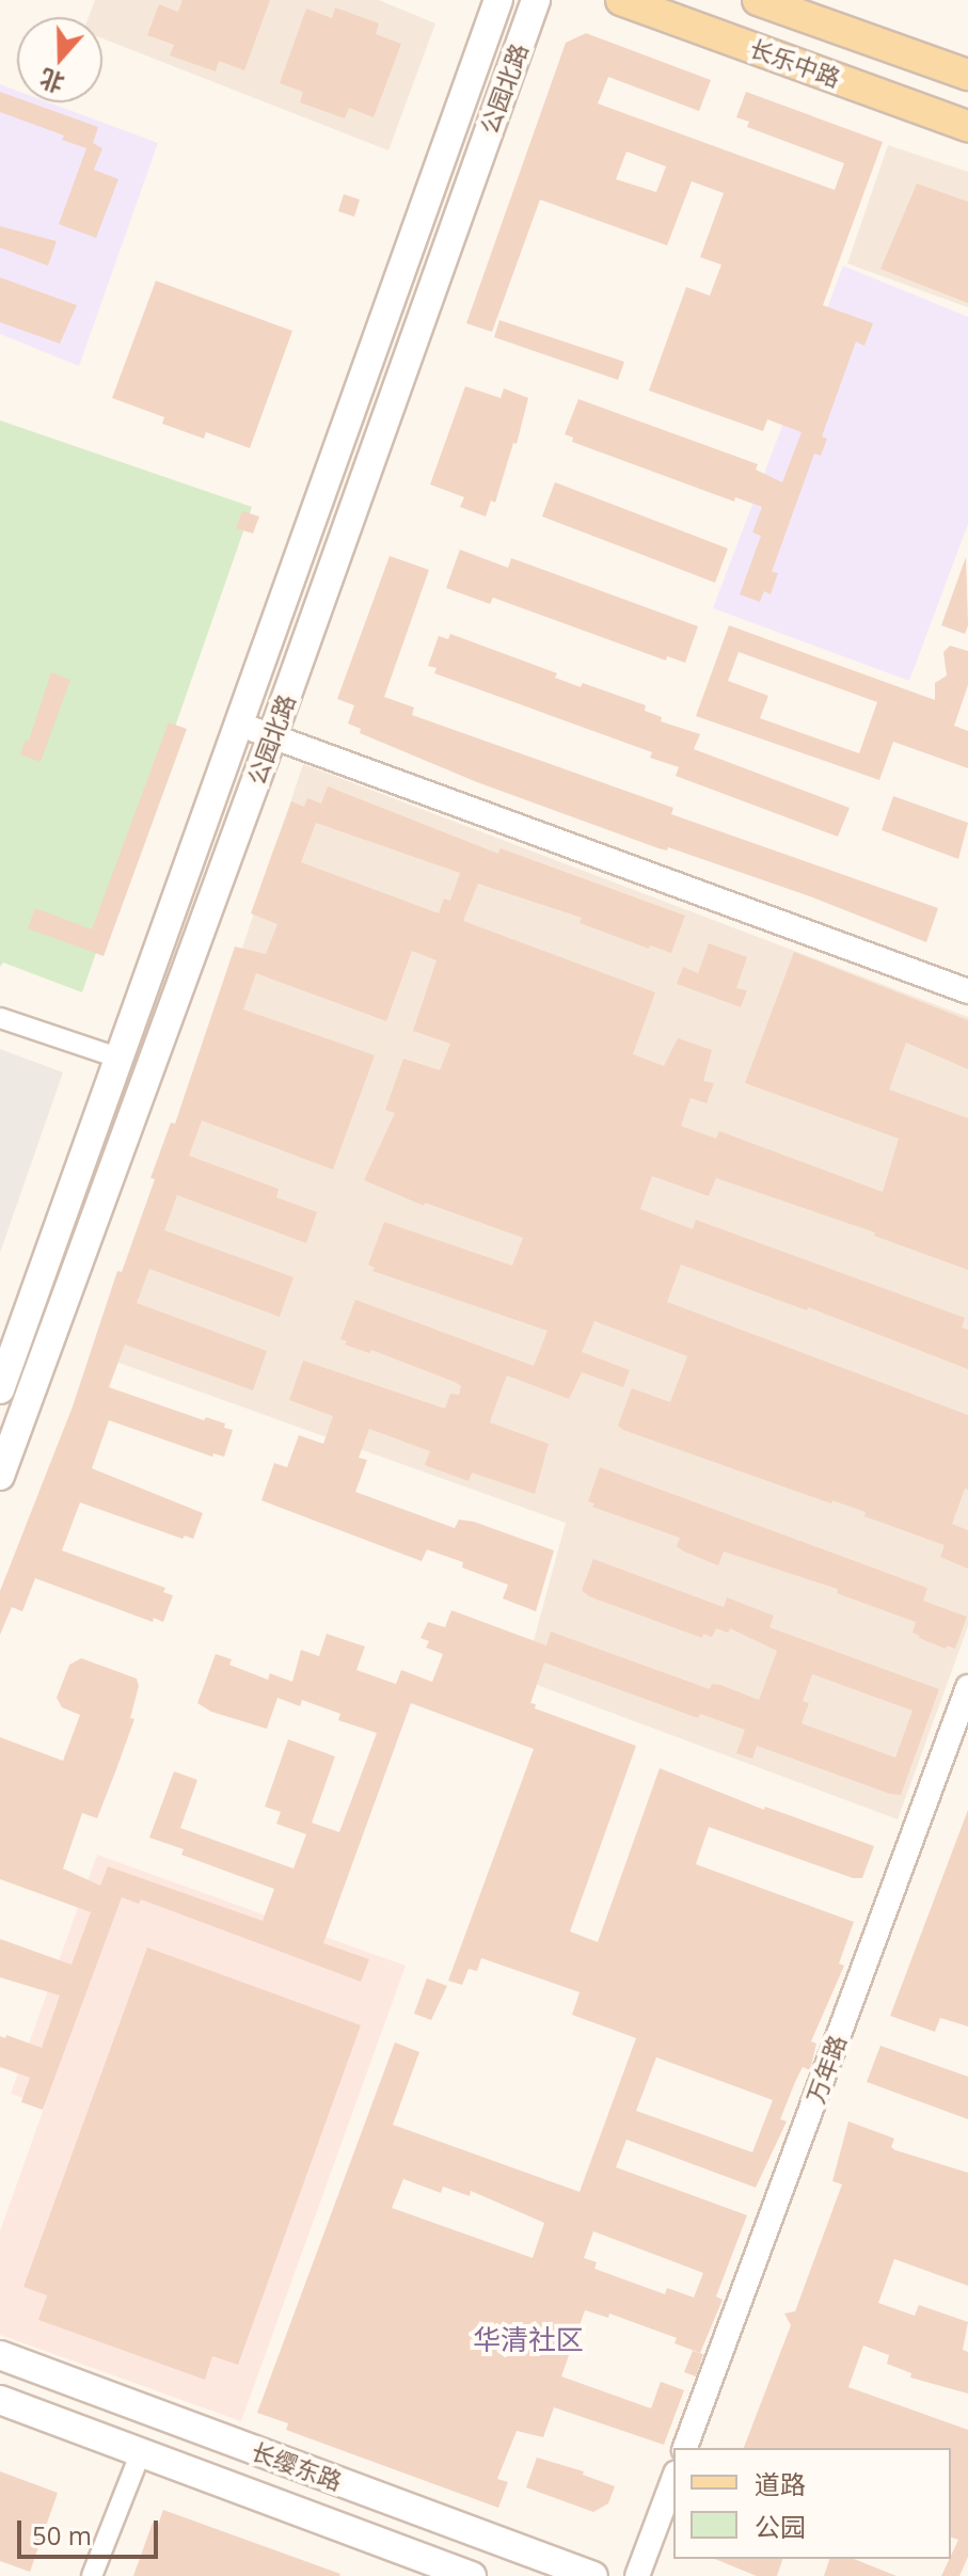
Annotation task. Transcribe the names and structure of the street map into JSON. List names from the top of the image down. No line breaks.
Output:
{"streets":{"main road":["长乐中路","公园北路","长缨东路"],"street":["万年路"]},"districts":["华清社区"],"legend":["道路","公园"],"scale_bar":"50 m","north":"bottom"}
